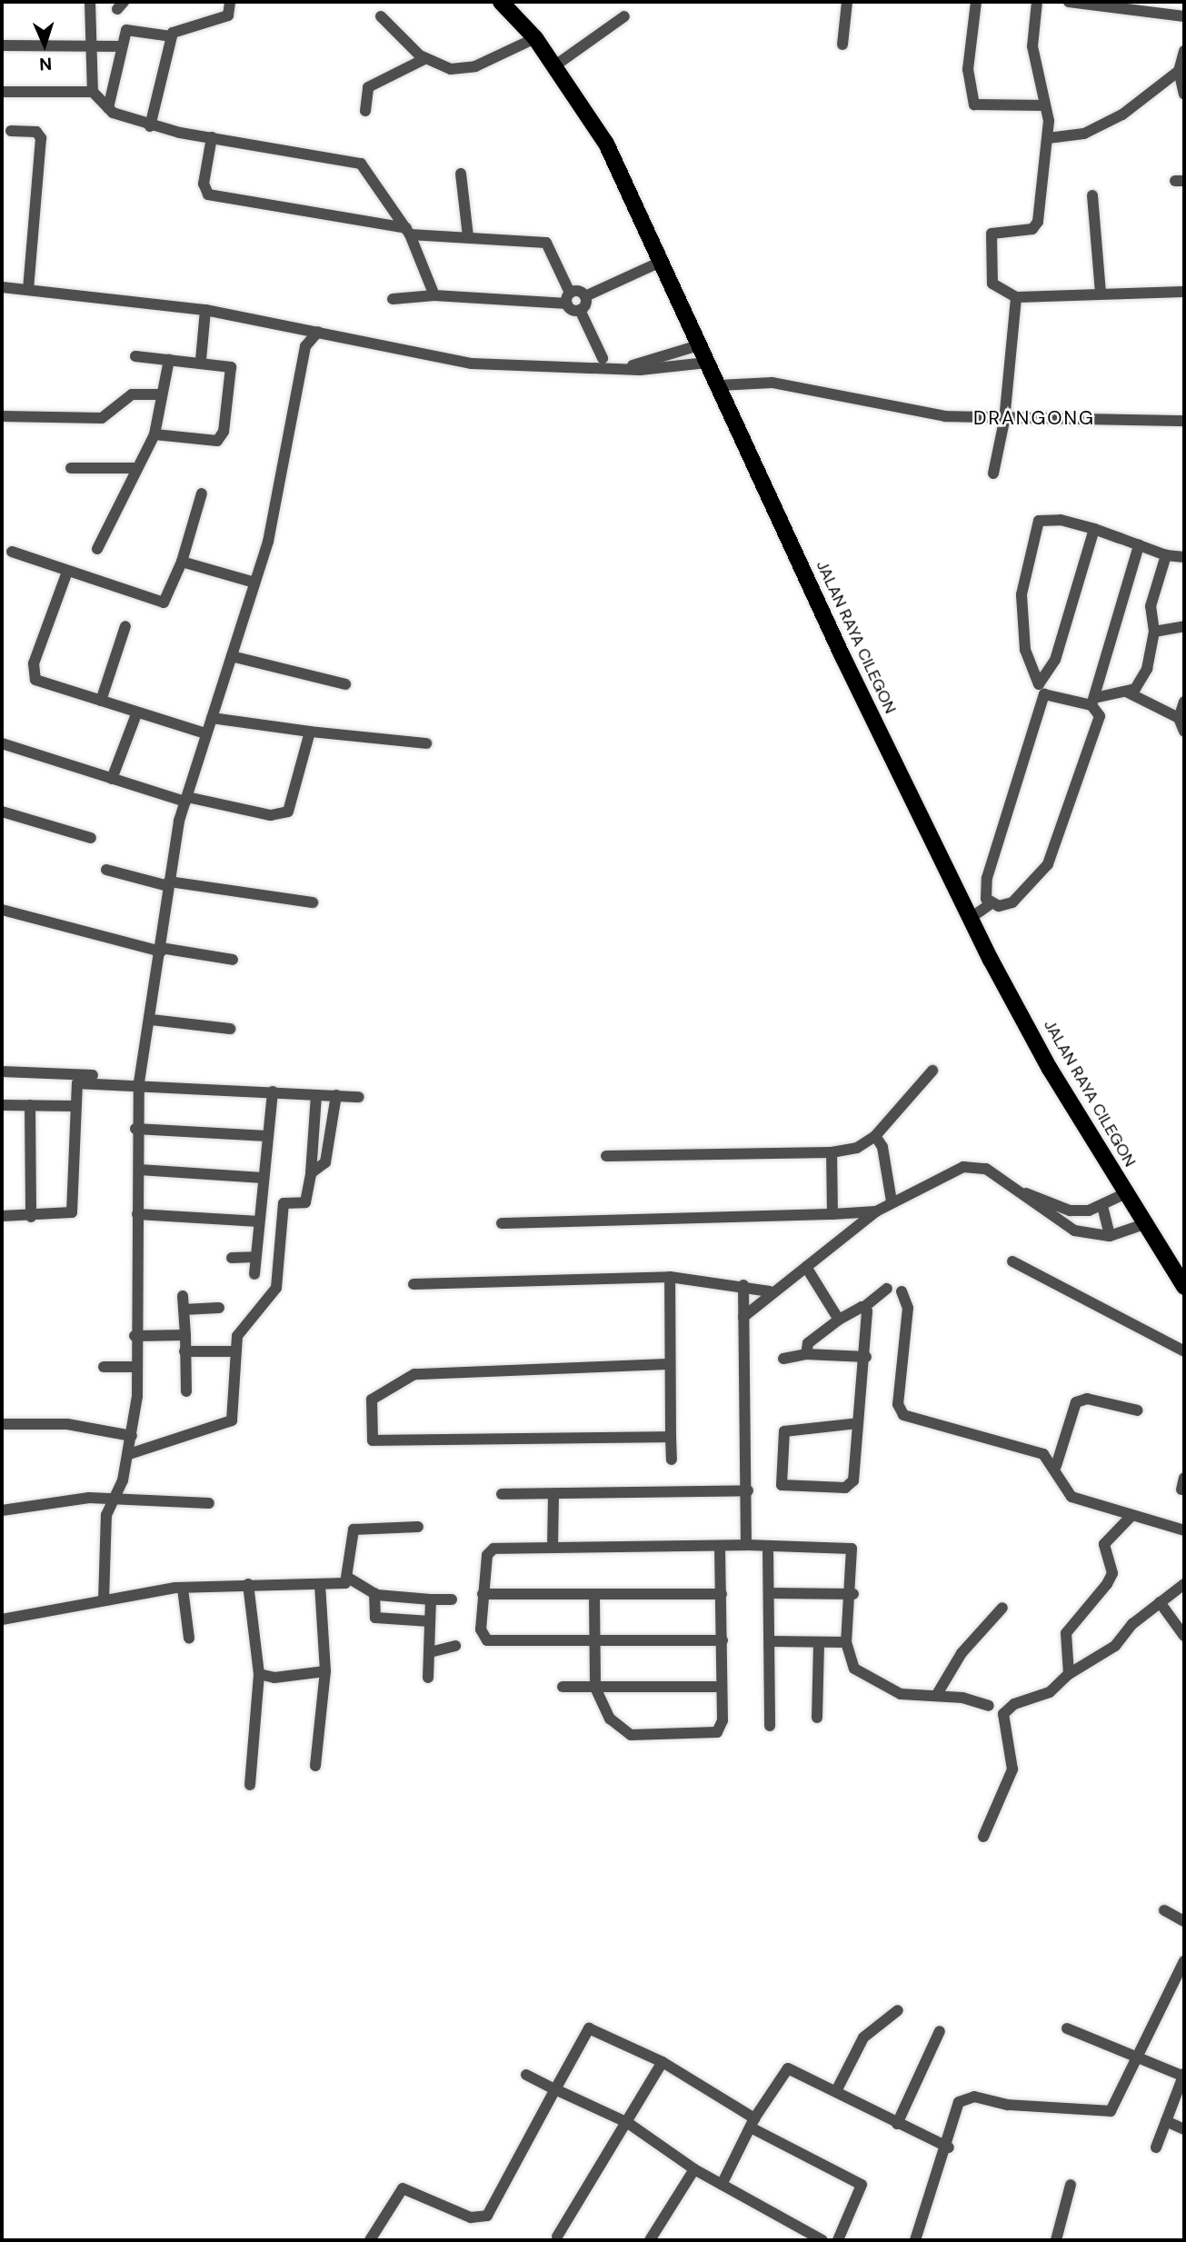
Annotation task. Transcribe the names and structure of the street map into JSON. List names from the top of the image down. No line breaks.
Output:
{"streets":{"highway":["JALAN RAYA CILEGON"]},"districts":["DRANGONG"],"north":"bottom"}
